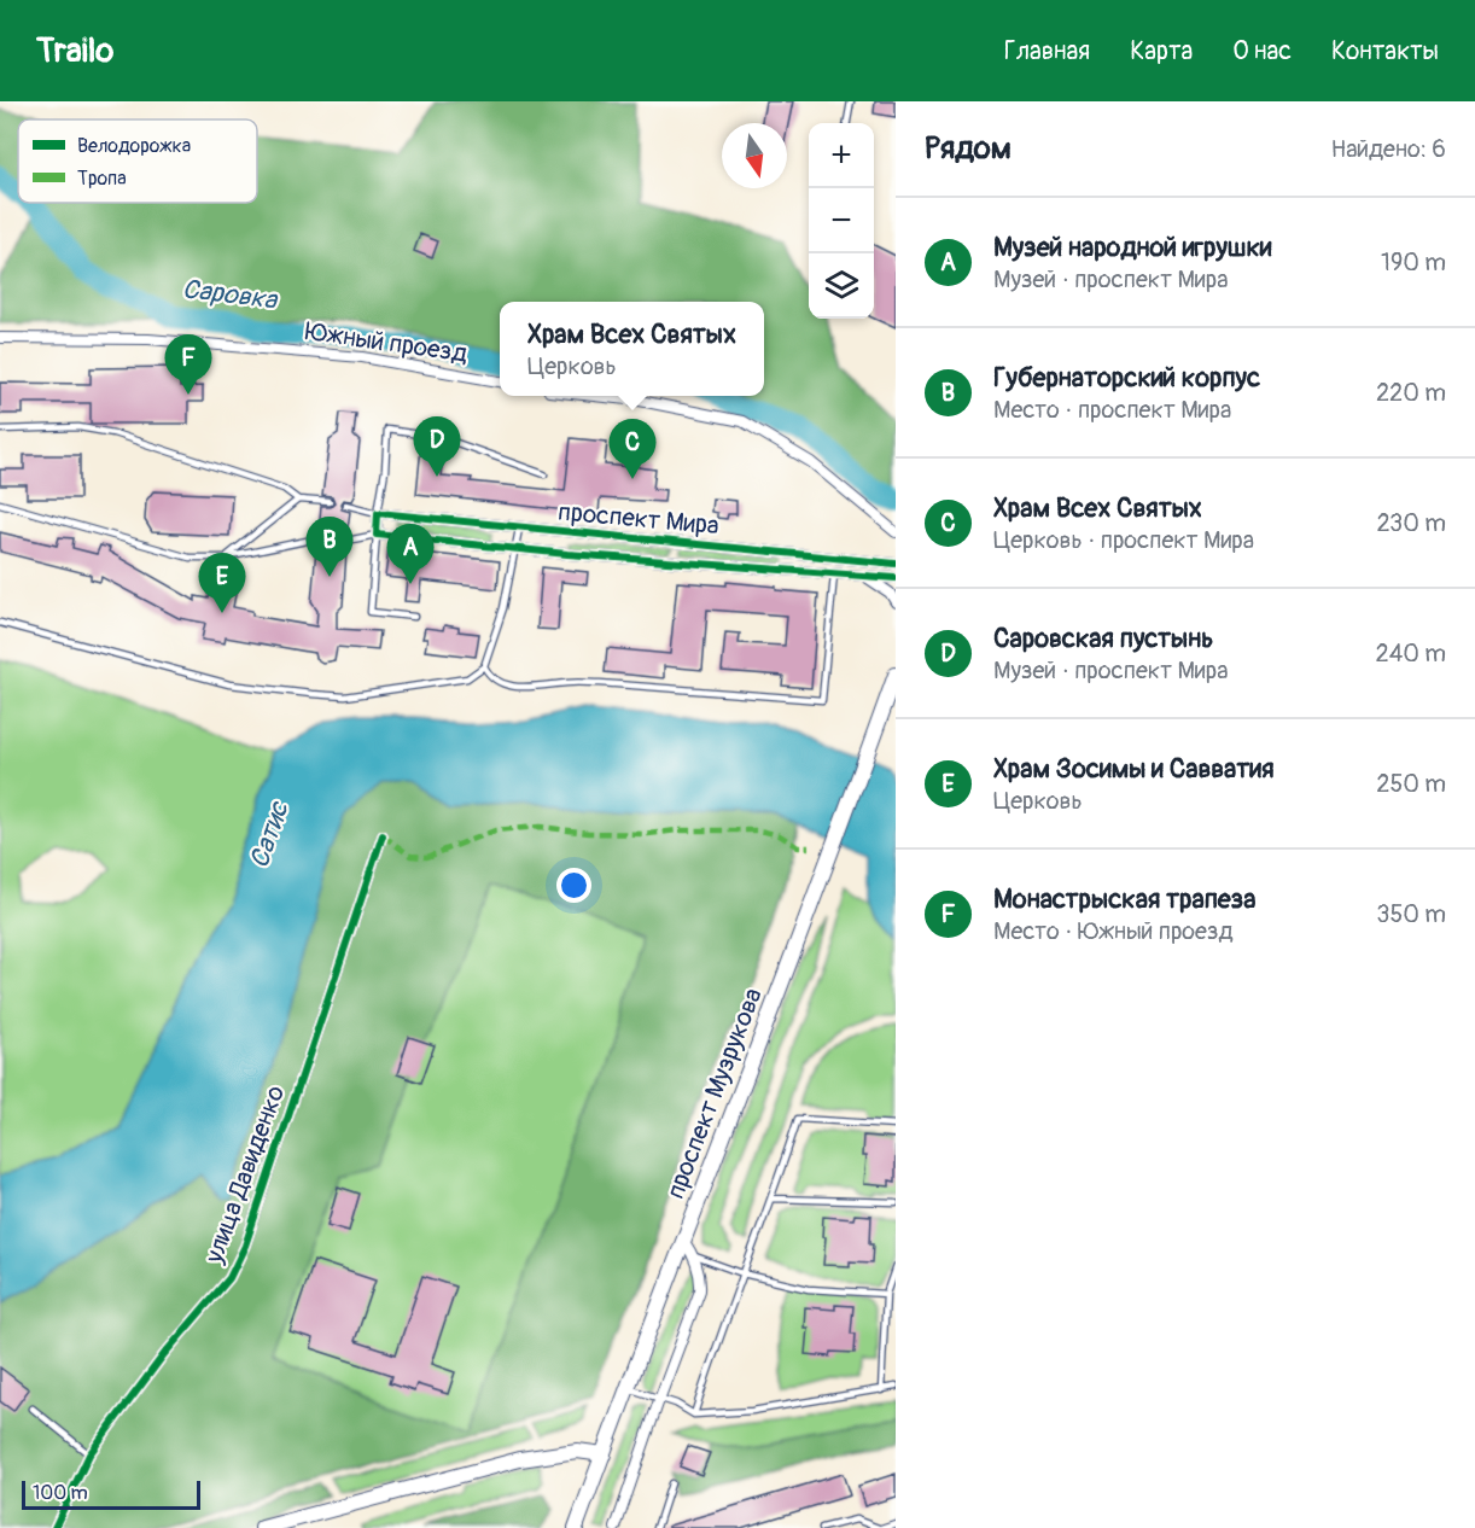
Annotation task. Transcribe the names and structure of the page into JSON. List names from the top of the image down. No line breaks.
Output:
{"streets":{"main road":["проспект Музрукова"],"street":["Южный проезд","проспект Мира","улица Давиденко"]},"water":["Саровка","Сатис"],"legend":["Велодорожка","Тропа"],"scale_bar":"100 m","north":"bottom","page":{"header":"Trailo","nav":["Главная","Карта","О нас","Контакты"],"heading":["Рядом","Найдено: 6"],"map_buttons":["+","−"],"list":[{"mark":"A","name":"Музей народной игрушки","note":"Музей · проспект Мира","value":"190 m"},{"mark":"B","name":"Губернаторский корпус","note":"Место · проспект Мира","value":"220 m"},{"mark":"C","name":"Храм Всех Святых","note":"Церковь · проспект Мира","value":"230 m"},{"mark":"D","name":"Саровская пустынь","note":"Музей · проспект Мира","value":"240 m"},{"mark":"E","name":"Храм Зосимы и Савватия","note":"Церковь","value":"250 m"},{"mark":"F","name":"Монастрыская трапеза","note":"Место · Южный проезд","value":"350 m"}],"popup":["Храм Всех Святых","Церковь"],"pins":["F","D","C","B","A","E"],"scale":"100 m"}}
